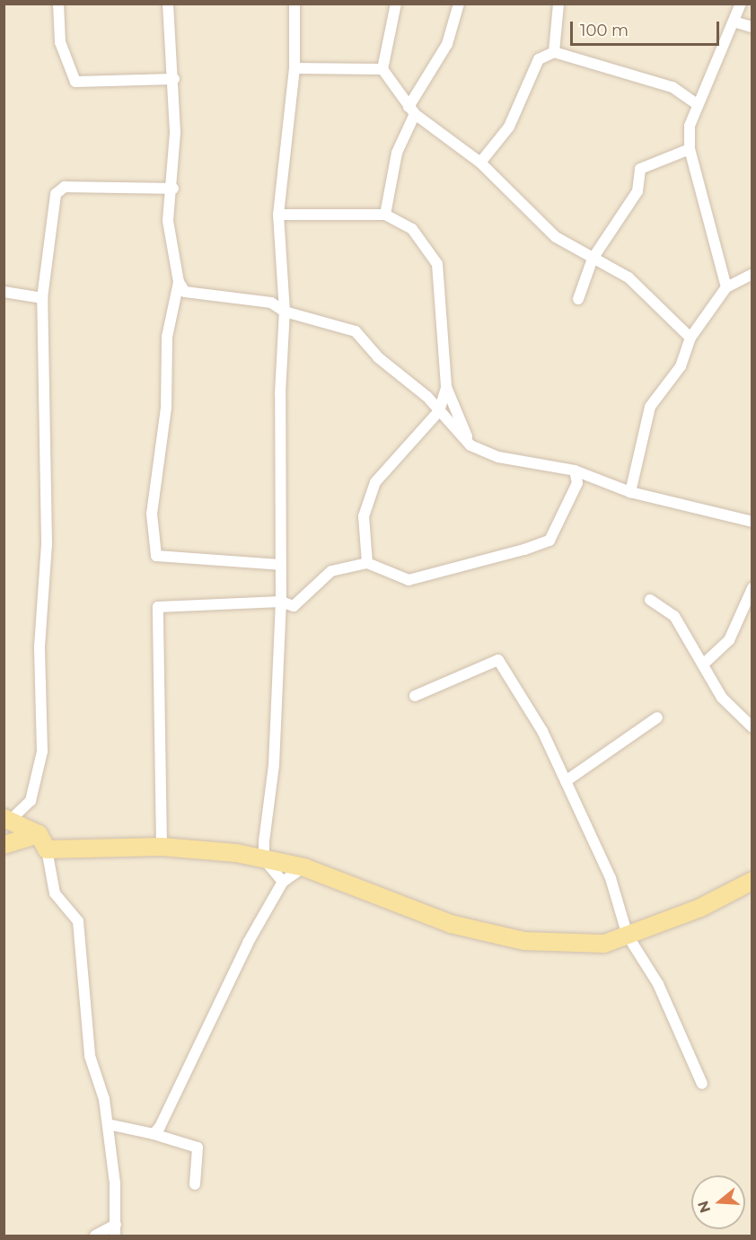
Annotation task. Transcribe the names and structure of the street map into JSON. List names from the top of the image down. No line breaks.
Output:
{"scale_bar":"100 m","north":"left"}
